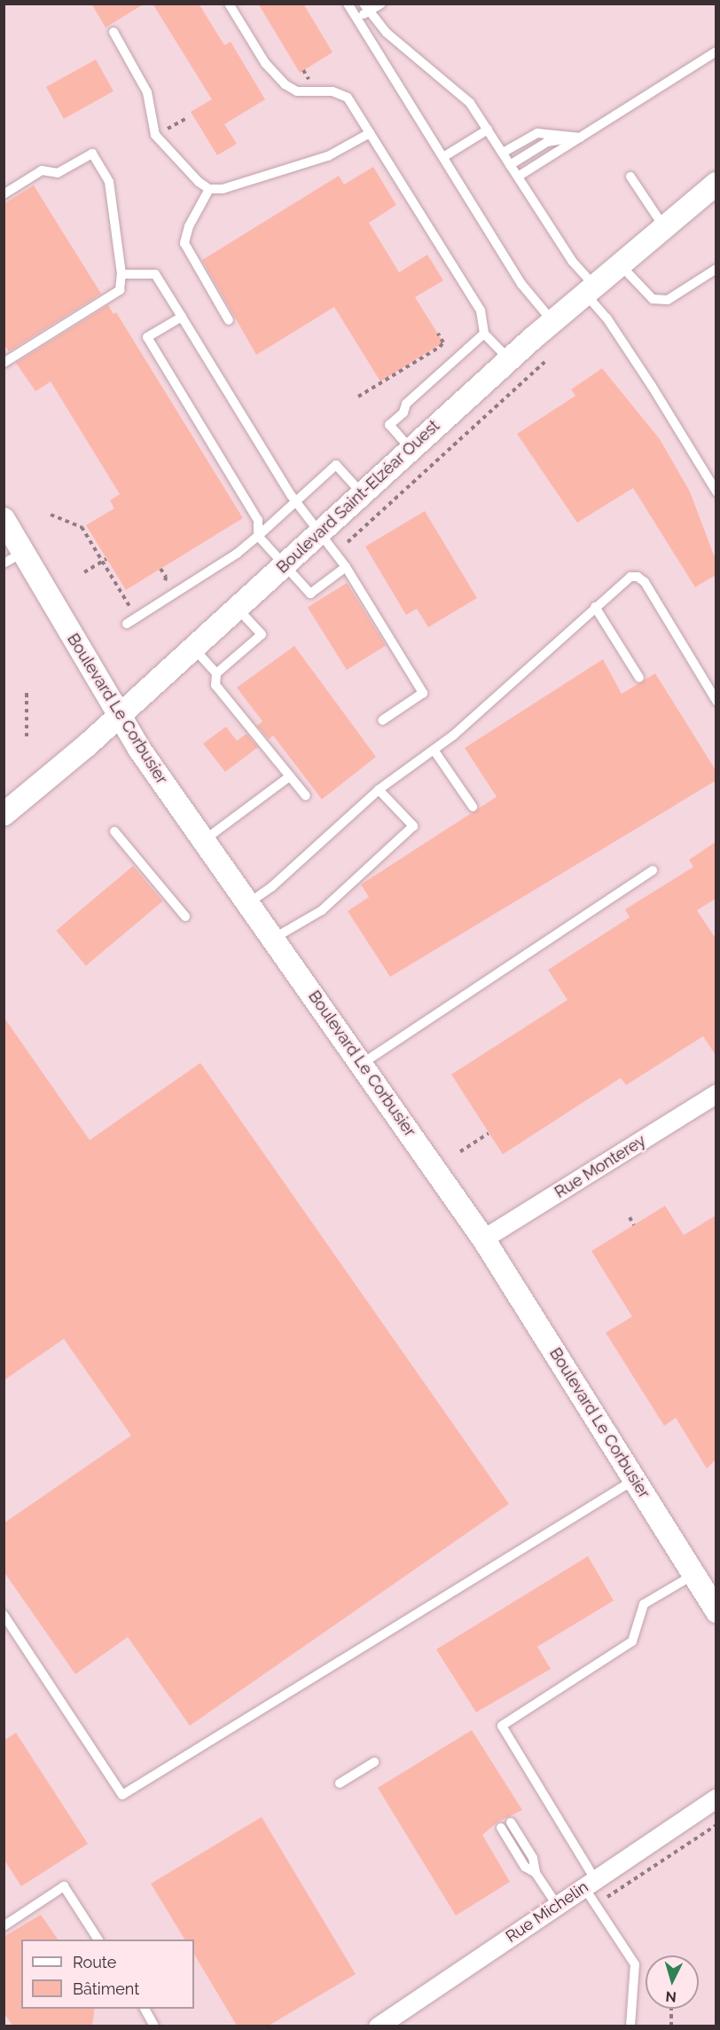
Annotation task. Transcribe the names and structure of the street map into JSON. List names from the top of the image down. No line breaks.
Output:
{"streets":{"street":["Boulevard Saint-Elzéar Ouest","Boulevard Le Corbusier","Rue Monterey","Rue Michelin"]},"crossings":[["Boulevard Saint-Elzéar Ouest","Boulevard Le Corbusier"],["Boulevard Le Corbusier","Rue Monterey"]],"legend":["Route","Bâtiment"],"north":"bottom"}
